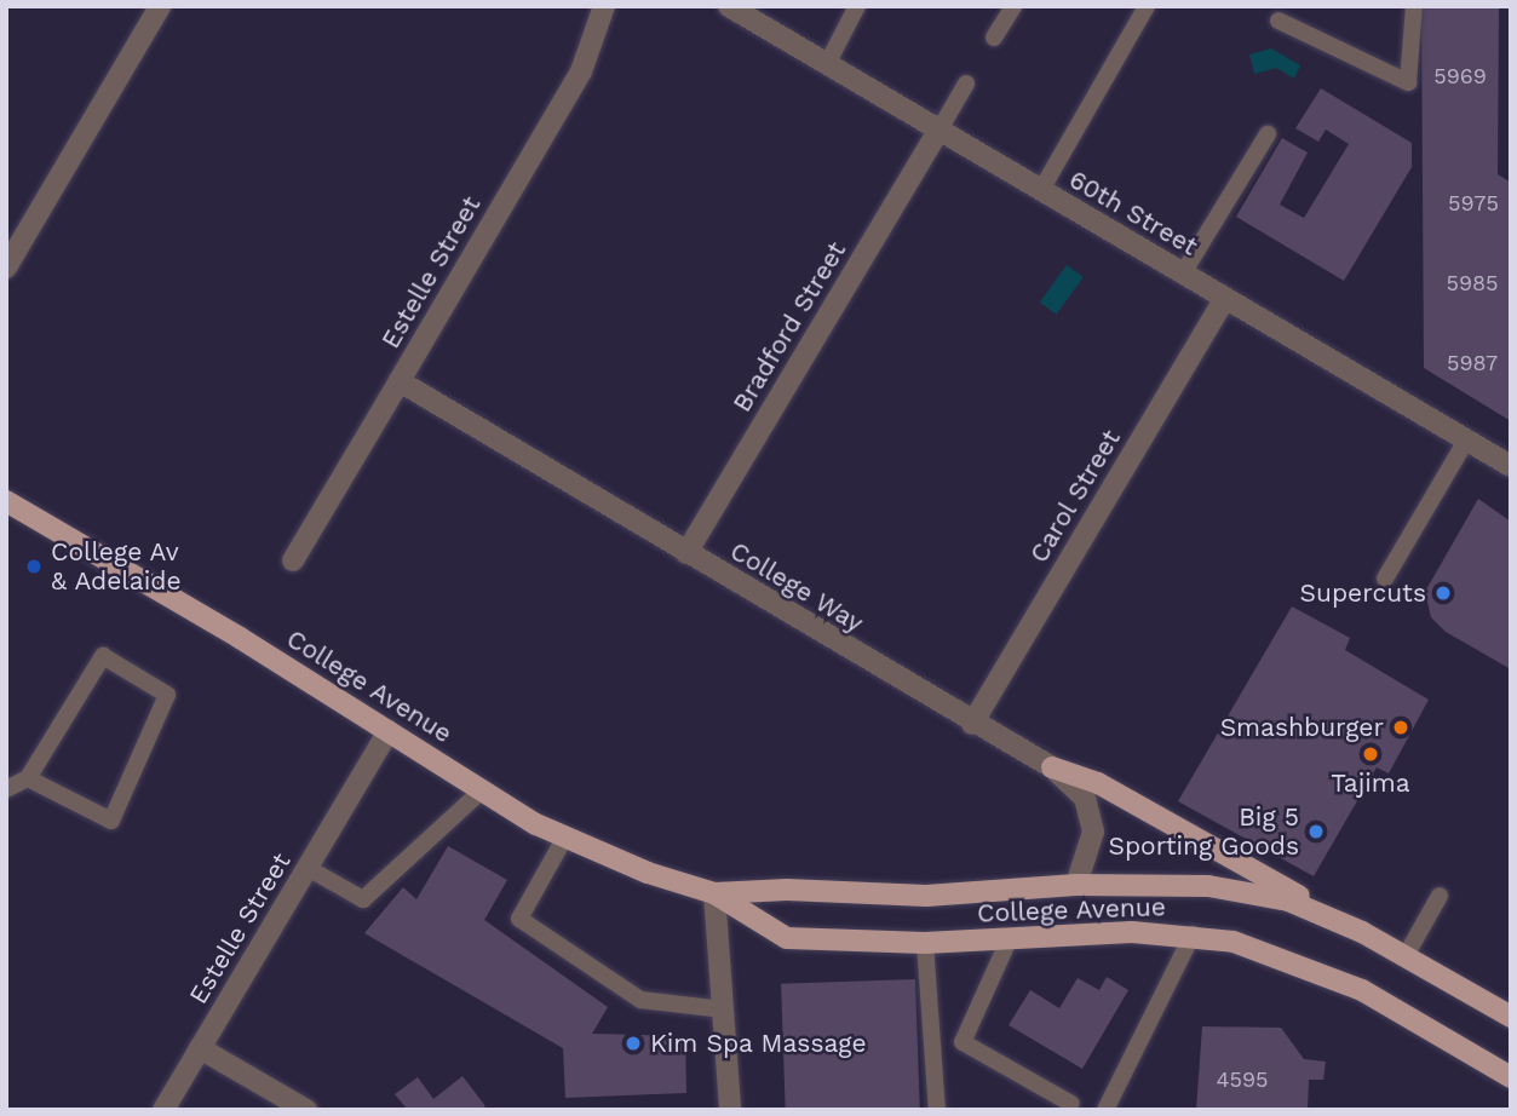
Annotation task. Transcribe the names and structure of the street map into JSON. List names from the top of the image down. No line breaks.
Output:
{"streets":{"main road":["College Avenue"],"street":["60th Street","Estelle Street","Bradford Street","Carol Street","College Way"]},"crossings":[["60th Street","Bradford Street"],["60th Street","Carol Street"],["Estelle Street","College Way"],["Estelle Street","College Avenue"],["Bradford Street","College Way"],["Carol Street","College Way"],["College Way","College Avenue"]],"places":["College Av & Adelaide","Supercuts","Smashburger","Tajima","Big 5 Sporting Goods","Kim Spa Massage"],"house_numbers":["5969","5975","5985","5987","4595"]}
